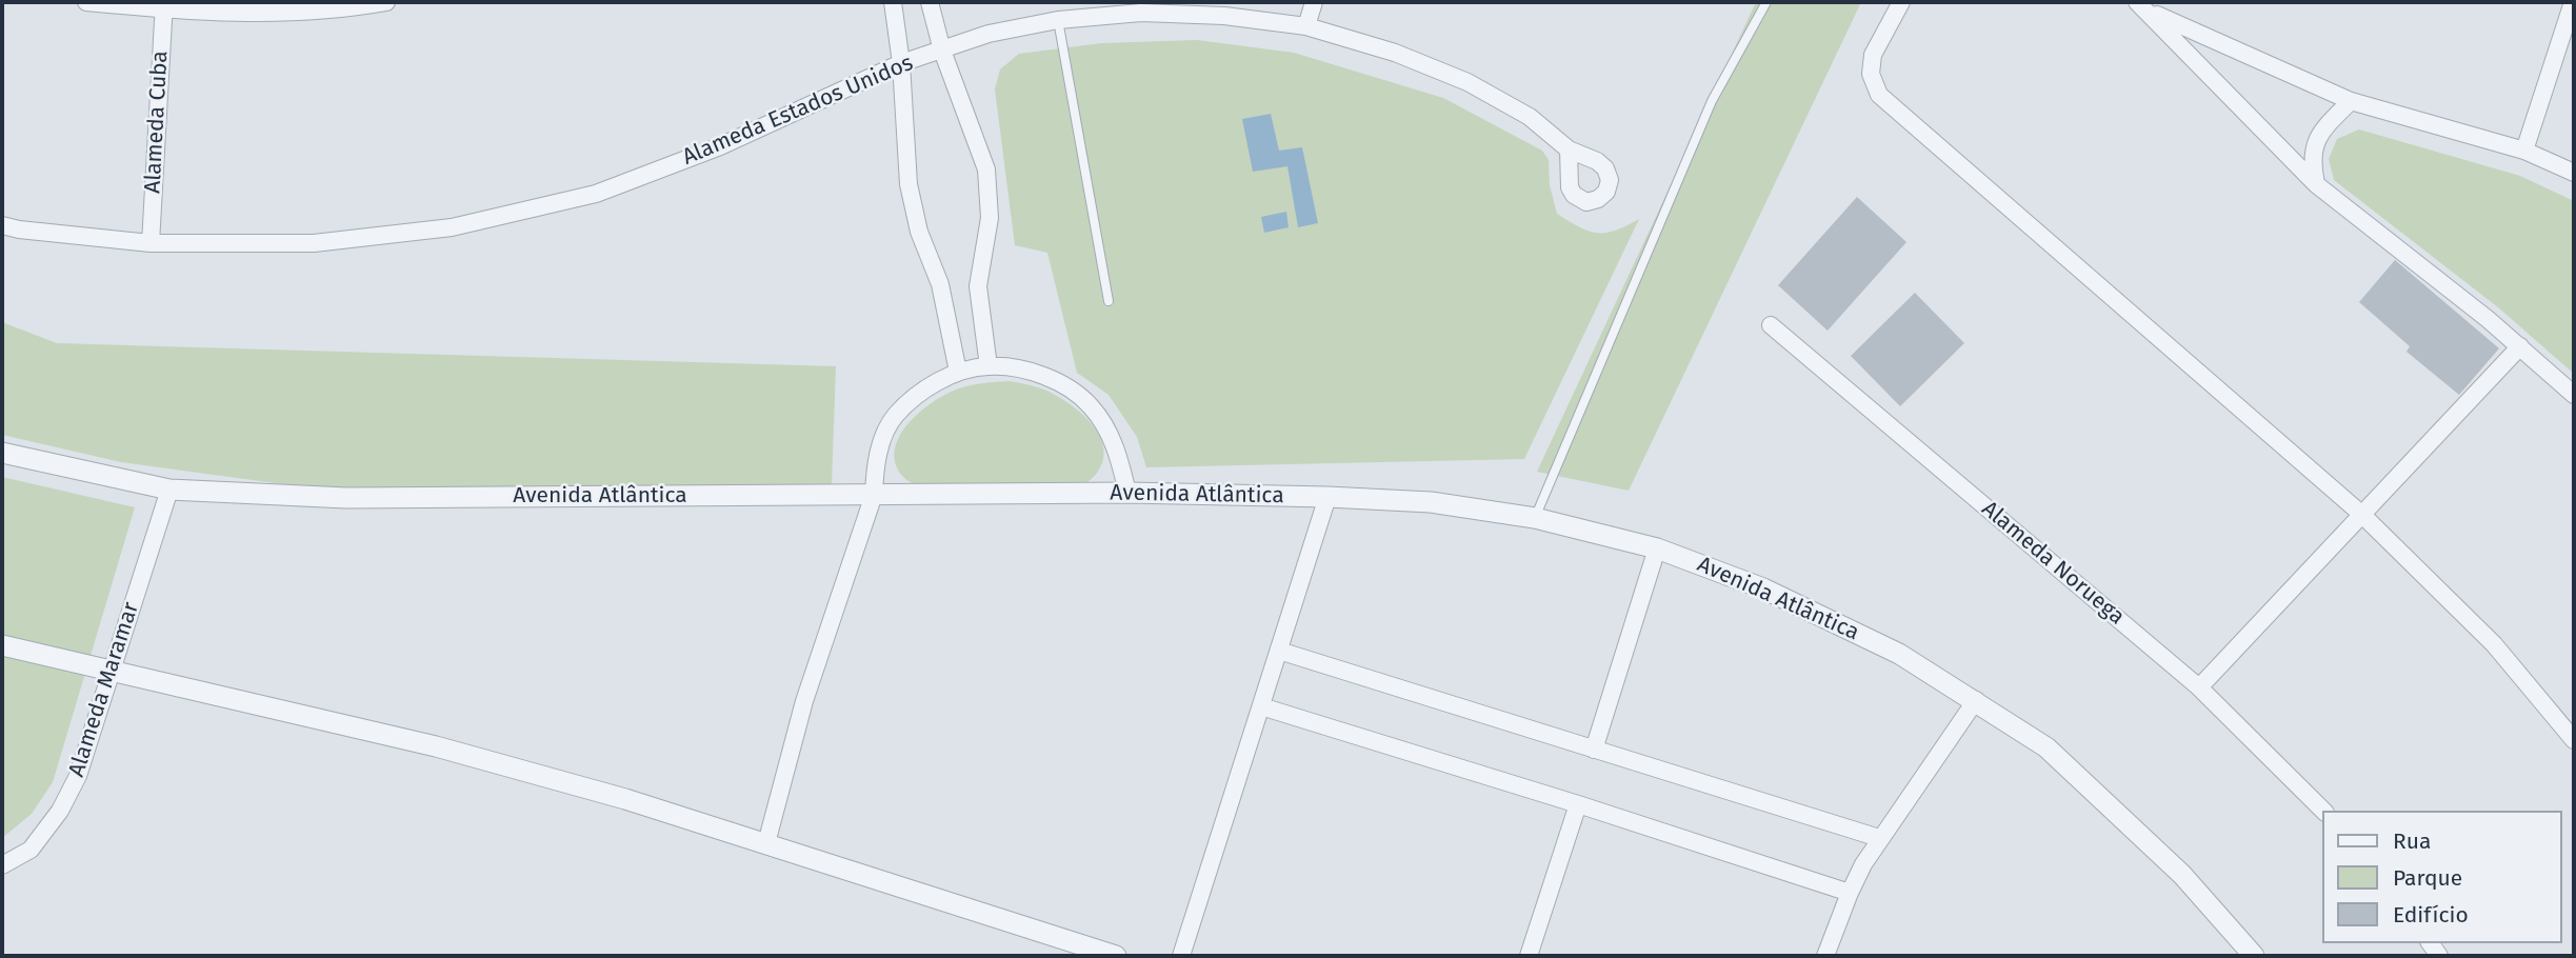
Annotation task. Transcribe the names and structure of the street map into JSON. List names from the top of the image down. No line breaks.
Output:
{"streets":{"street":["Alameda Estados Unidos","Alameda Cuba","Avenida Atlântica","Alameda Noruega","Alameda Maramar"]},"crossings":[["Alameda Estados Unidos","Alameda Cuba"],["Avenida Atlântica","Alameda Maramar"]],"legend":["Rua","Parque","Edifício"]}
